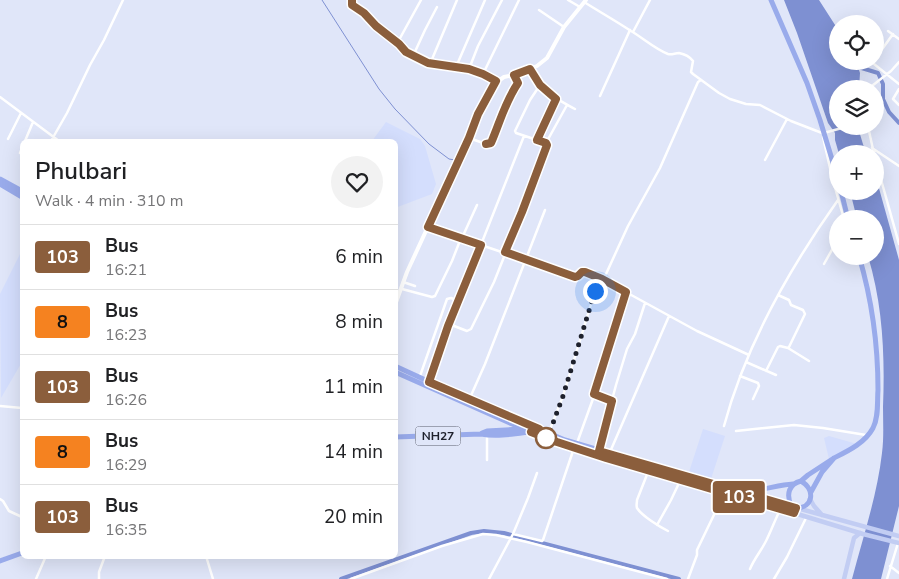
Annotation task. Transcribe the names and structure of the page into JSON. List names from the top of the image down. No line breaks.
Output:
{"streets":{"highway":["NH27"]},"lines":["bus line 103"],"page":{"on_map":"103","map_buttons":["+","−"],"heading":["Phulbari","Walk · 4 min · 310 m"],"list":[{"mark":"103","name":"Bus","note":"16:21","value":"6 min"},{"mark":"8","name":"Bus","note":"16:23","value":"8 min"},{"mark":"103","name":"Bus","note":"16:26","value":"11 min"},{"mark":"8","name":"Bus","note":"16:29","value":"14 min"},{"mark":"103","name":"Bus","note":"16:35","value":"20 min"}]}}
